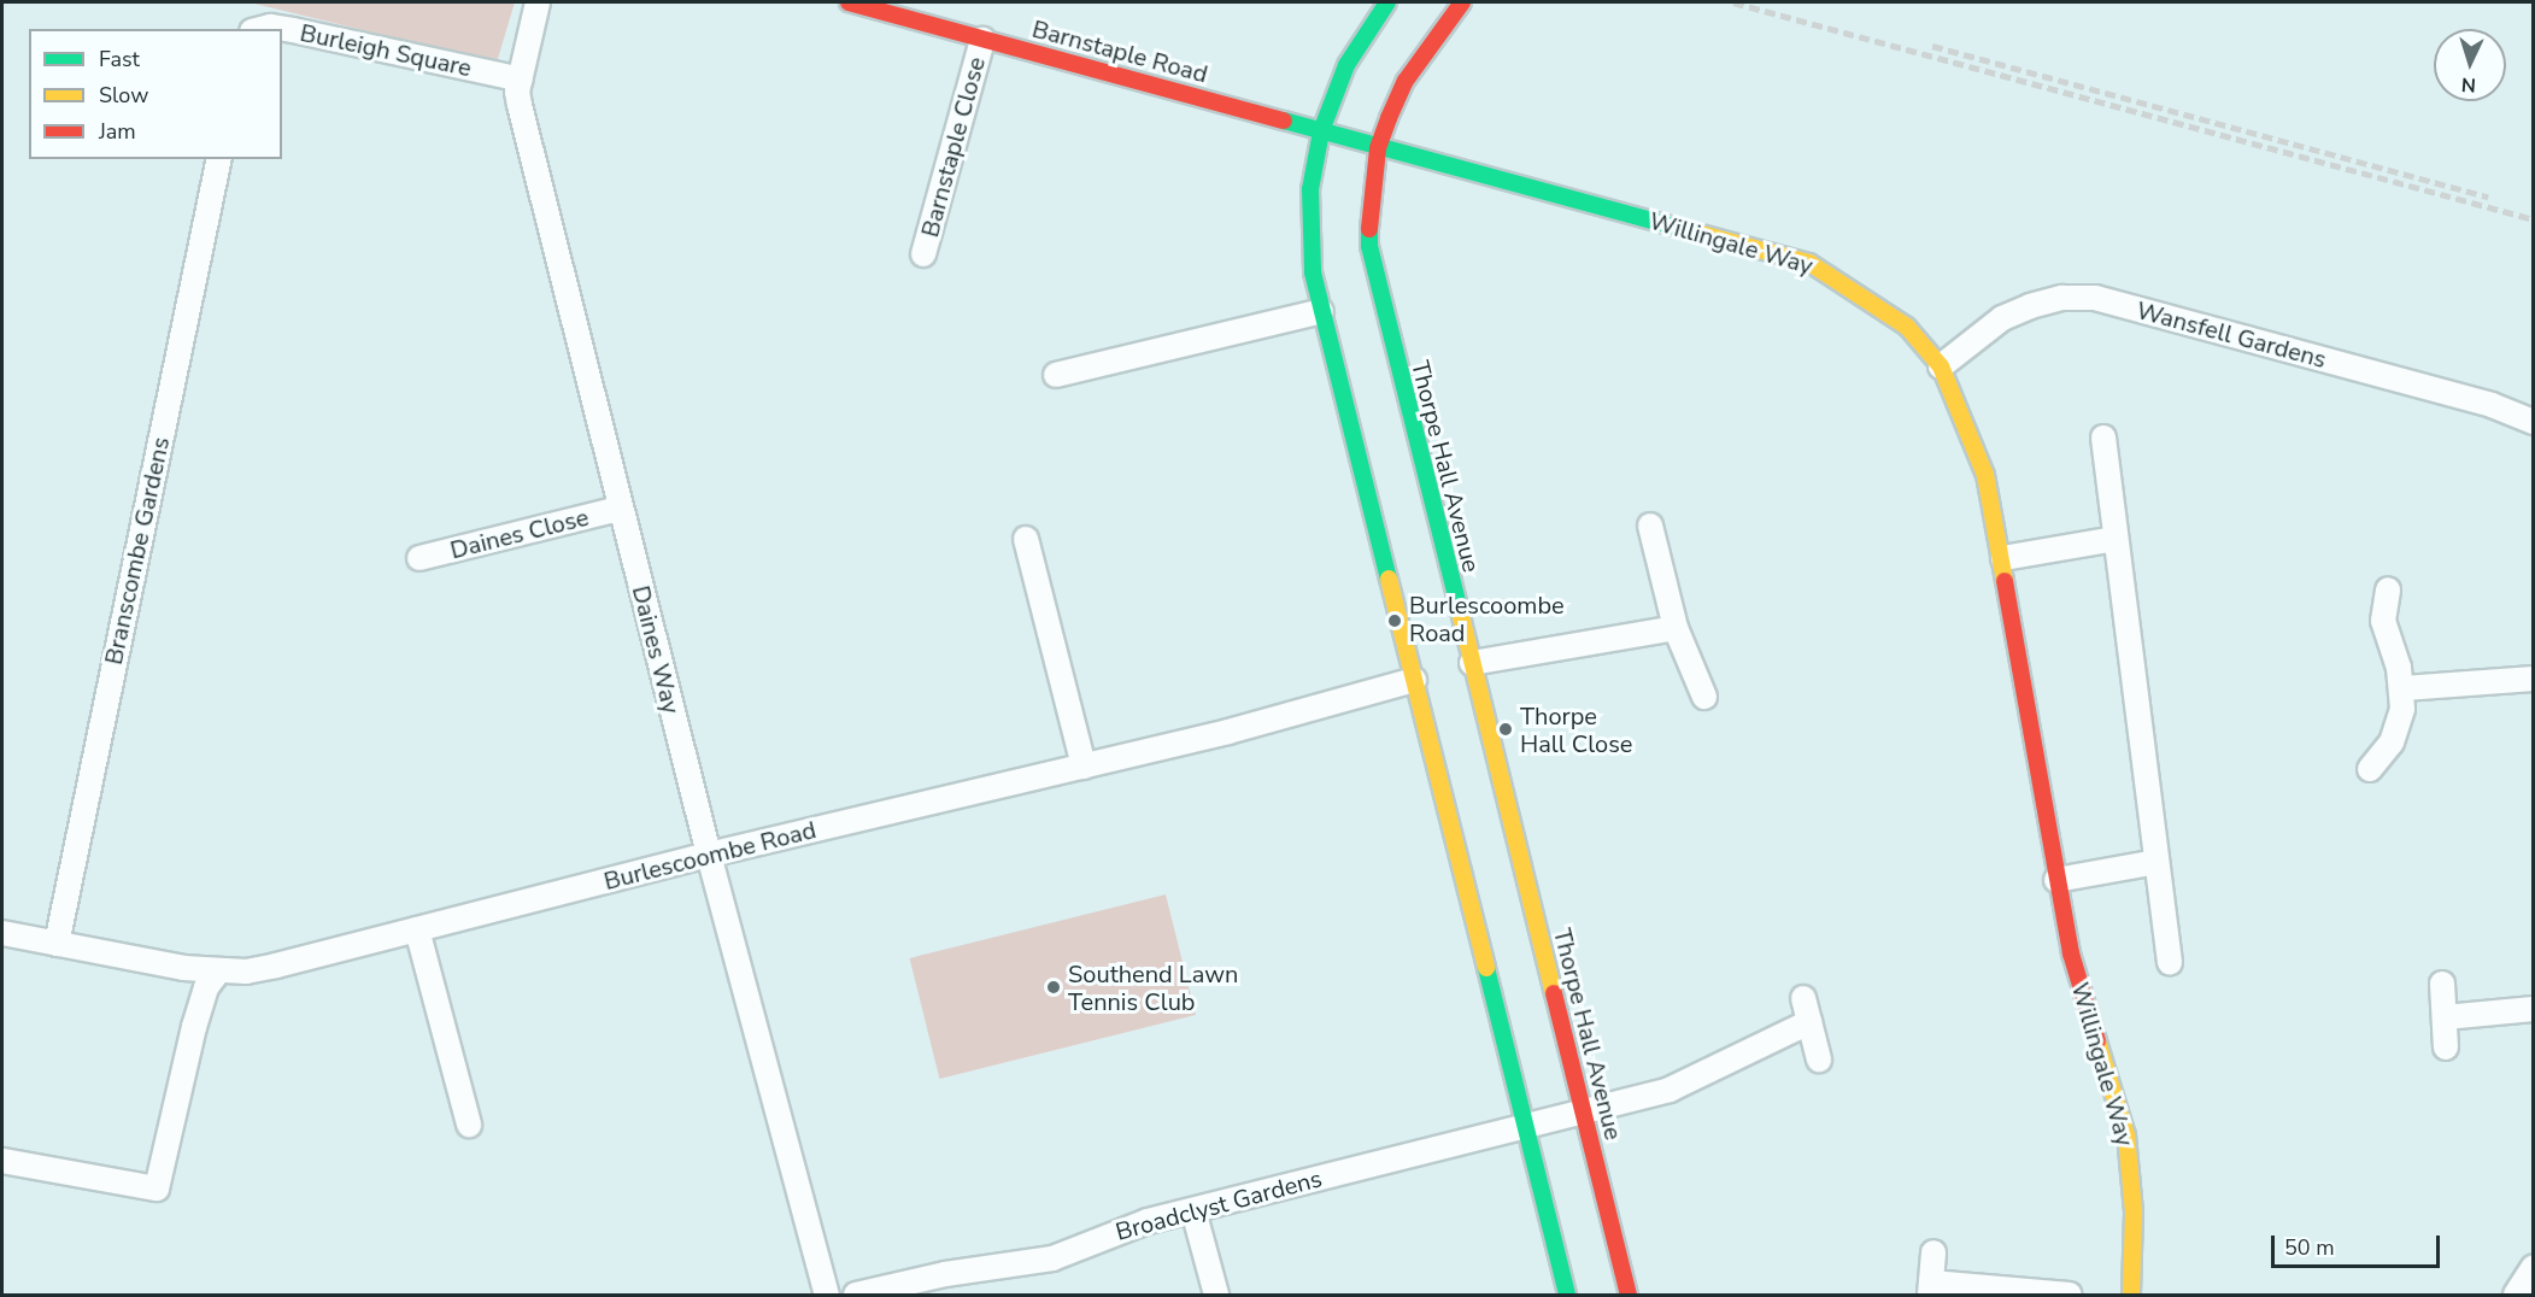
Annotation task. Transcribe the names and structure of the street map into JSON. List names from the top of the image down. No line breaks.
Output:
{"streets":{"street":["Burleigh Square","Barnstaple Road","Barnstaple Close","Willingale Way","Wansfell Gardens","Thorpe Hall Avenue","Daines Close","Branscombe Gardens","Daines Way","Burlescoombe Road","Broadclyst Gardens"]},"crossings":[["Burleigh Square","Daines Way"],["Barnstaple Road","Barnstaple Close"],["Barnstaple Road","Willingale Way"],["Barnstaple Road","Thorpe Hall Avenue"],["Willingale Way","Wansfell Gardens"],["Willingale Way","Thorpe Hall Avenue"],["Thorpe Hall Avenue","Broadclyst Gardens"],["Daines Close","Daines Way"],["Branscombe Gardens","Burlescoombe Road"],["Daines Way","Burlescoombe Road"]],"places":["Burlescoombe Road","Thorpe Hall Close","Southend Lawn Tennis Club"],"legend":["Fast","Slow","Jam"],"scale_bar":"50 m","north":"bottom"}
